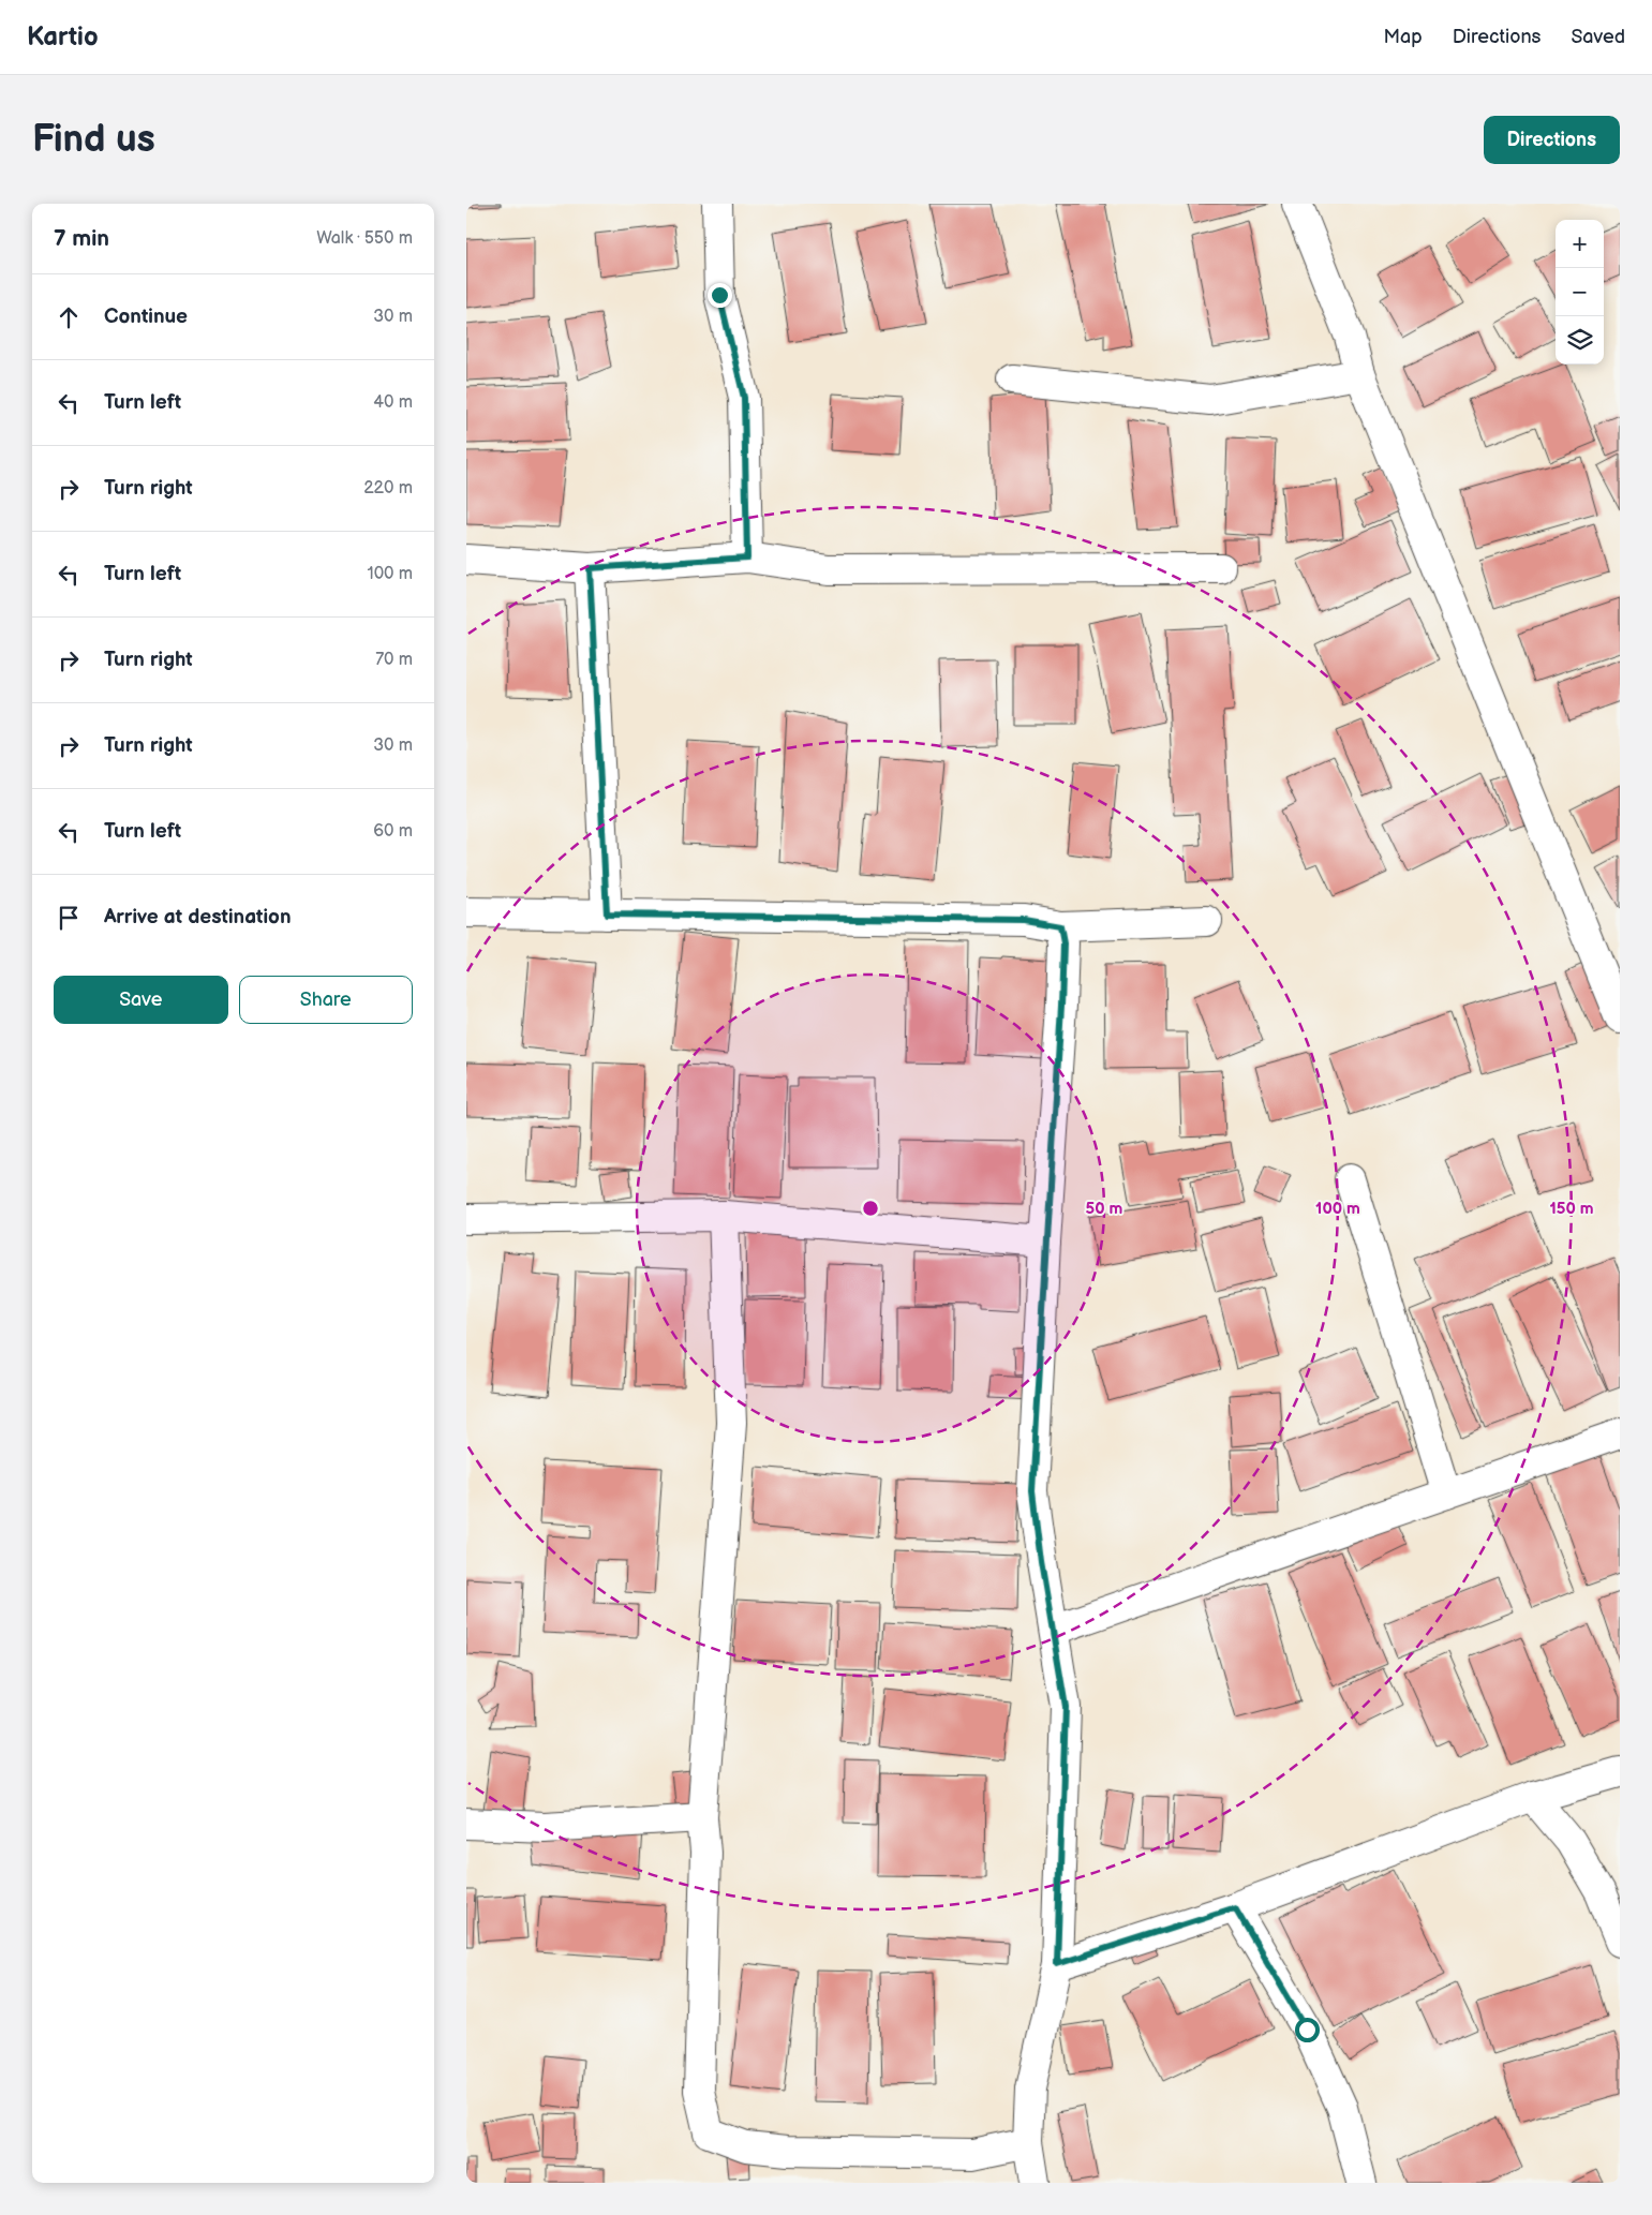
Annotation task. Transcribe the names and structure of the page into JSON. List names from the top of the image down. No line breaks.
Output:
{"page":{"header":"Kartio","nav":["Map","Directions","Saved"],"buttons":["Directions",["Save","Share"]],"title":"Find us","heading":["7 min","Walk · 550 m"],"map_buttons":["+","−"],"list":[["Continue","30 m"],["Turn left","40 m"],["Turn right","220 m"],["Turn left","100 m"],["Turn right","70 m"],["Turn right","30 m"],["Turn left","60 m"],"Arrive at destination"]},"rings":["50 m","100 m","150 m"]}
